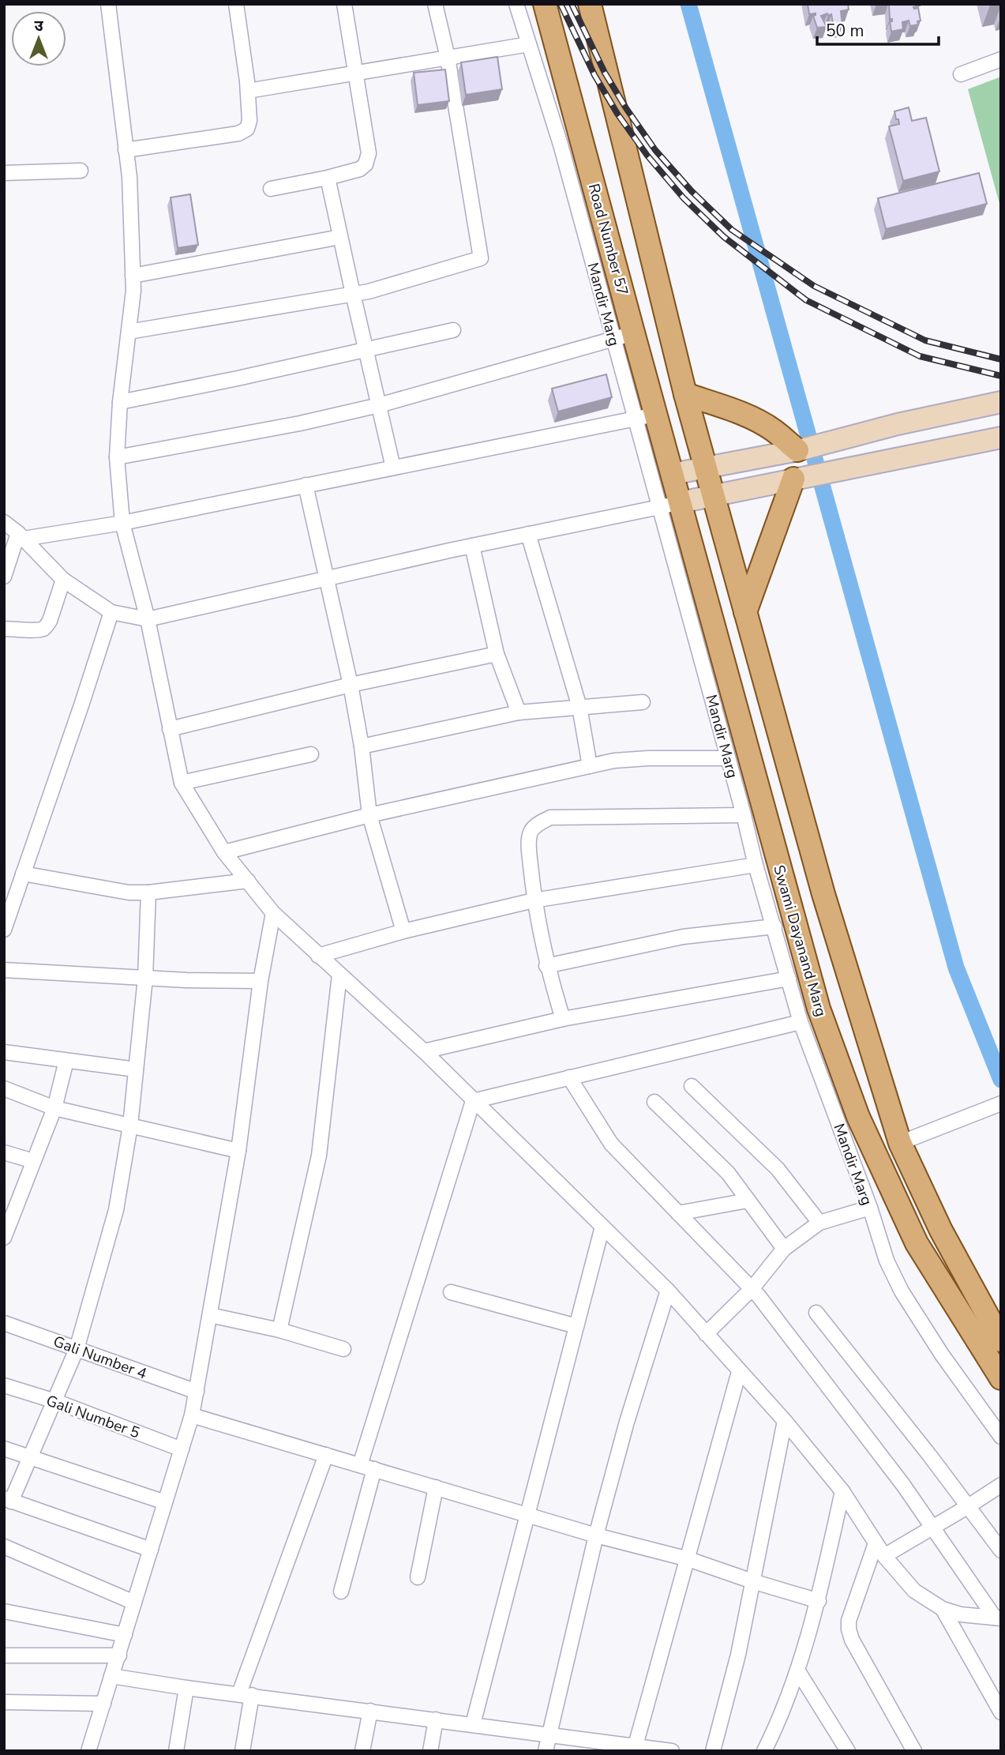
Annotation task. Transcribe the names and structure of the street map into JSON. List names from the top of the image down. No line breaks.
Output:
{"streets":{"main road":["Road Number 57","Swami Dayanand Marg"],"street":["Mandir Marg","Gali Number 4","Gali Number 5"]},"crossings":[["Road Number 57","Mandir Marg"],["Road Number 57","Swami Dayanand Marg"]],"scale_bar":"50 m","north":"top"}
